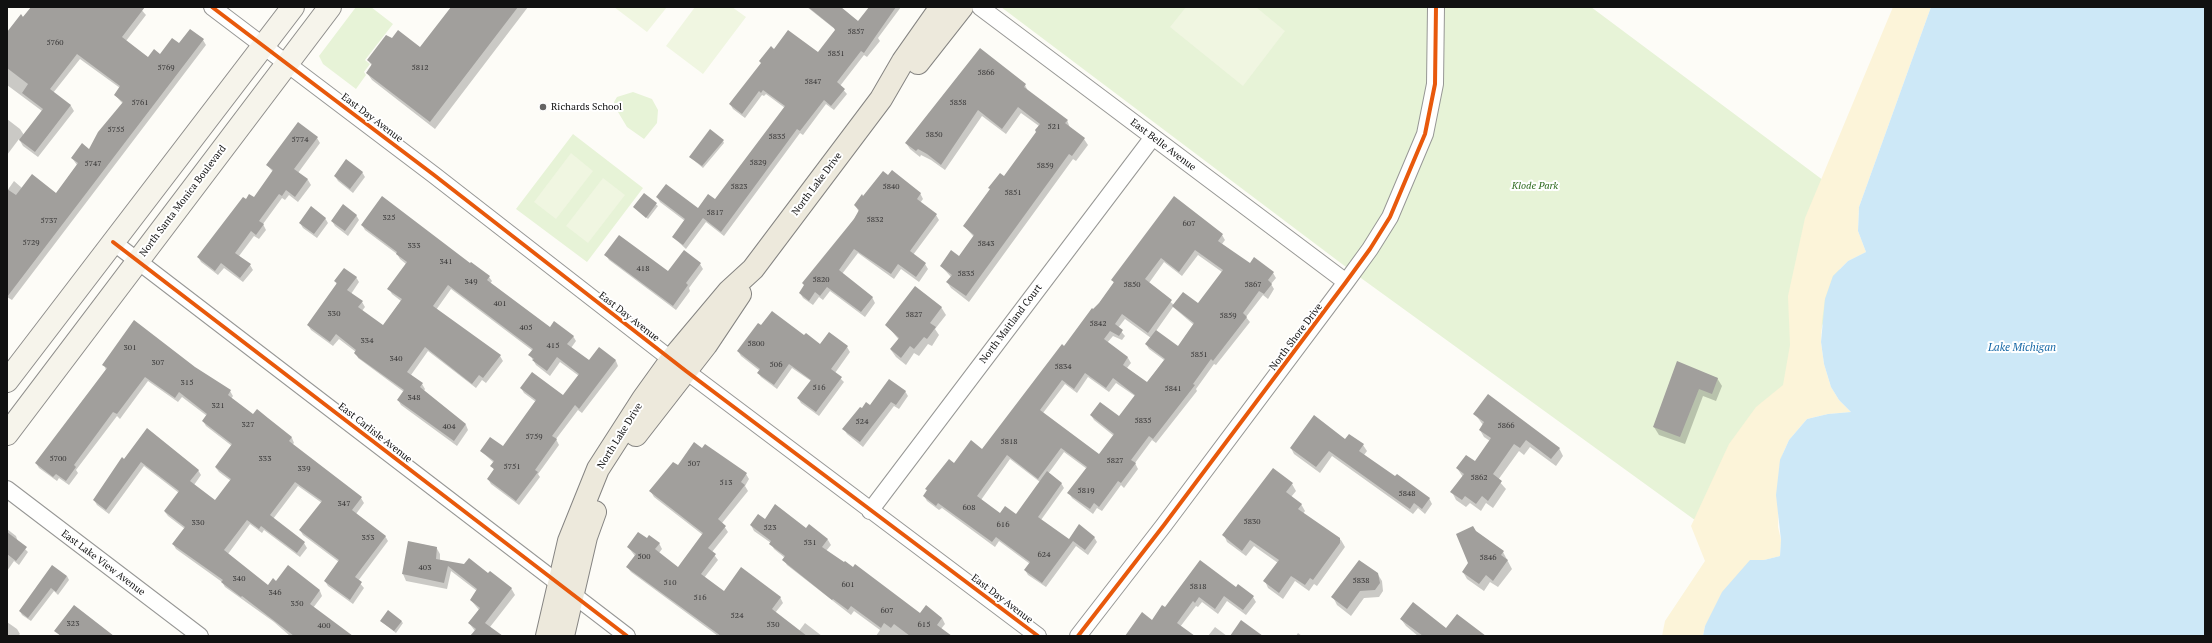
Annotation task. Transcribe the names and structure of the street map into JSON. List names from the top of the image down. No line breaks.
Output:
{"streets":{"main road":["North Lake Drive"],"street":["East Day Avenue","East Belle Avenue","North Santa Monica Boulevard","North Maitland Court","North Shore Drive","East Carlisle Avenue","East Lake View Avenue"]},"crossings":[["East Day Avenue","North Lake Drive"],["East Day Avenue","North Santa Monica Boulevard"],["East Day Avenue","North Maitland Court"],["East Belle Avenue","North Maitland Court"],["East Belle Avenue","North Shore Drive"],["North Lake Drive","East Carlisle Avenue"],["North Santa Monica Boulevard","East Carlisle Avenue"]],"water":["Lake Michigan"],"parks":["Klode Park"],"places":["Richards School"],"house_numbers":["5857","5760","5851","5769","5812","5866","5847","5761","5858","521","5755","5850","5835","5774","5829","5747","5859","5823","5840","5851","5817","325","5832","5737","607","5729","5843","333","341","418","5835","5820","349","5850","5867","401","330","5827","5859","5842","405","334","5800","415","301","5851","340","307","506","5834","315","516","5841","348","321","5835","524","327","5866","404","5759","5818","5700","333","5827","507","5751","339","5862","513","5819","5848","347","608","5830","330","616","523","353","531","624","500","5846","403","340","5838","510","601","5818","346","516","350","607","524","323","530","615","400"]}
